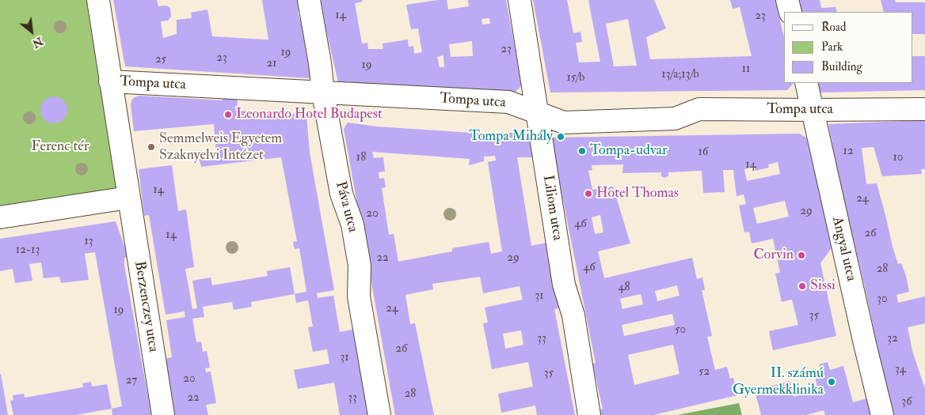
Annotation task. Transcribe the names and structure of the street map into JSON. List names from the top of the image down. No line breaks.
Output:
{"streets":{"street":["Tompa utca","Páva utca","Liliom utca","Angyal utca","Berzenczey utca"]},"crossings":[["Tompa utca","Páva utca"],["Tompa utca","Liliom utca"],["Tompa utca","Angyal utca"]],"parks":["Ferenc tér"],"places":["Leonardo Hotel Budapest","Tompa Mihály","Semmelweis Egyetem Szaknyelvi Intézet","Tompa-udvar","Hotel Thomas","Corvin","Sissi","II. számú Gyermekklinika"],"house_numbers":["14","23","23","19","23","25","21","19","11","13/a;13/b","15/b","12","16","18","10","14","14","24","29","20","46","26","14","13","12-13","22","29","46","28","48","31","30","24","19","35","50","33","32","26","31","34","52","35","20","27","28","22","33","36"],"legend":["Road","Park","Building"],"north":"bottom right"}
